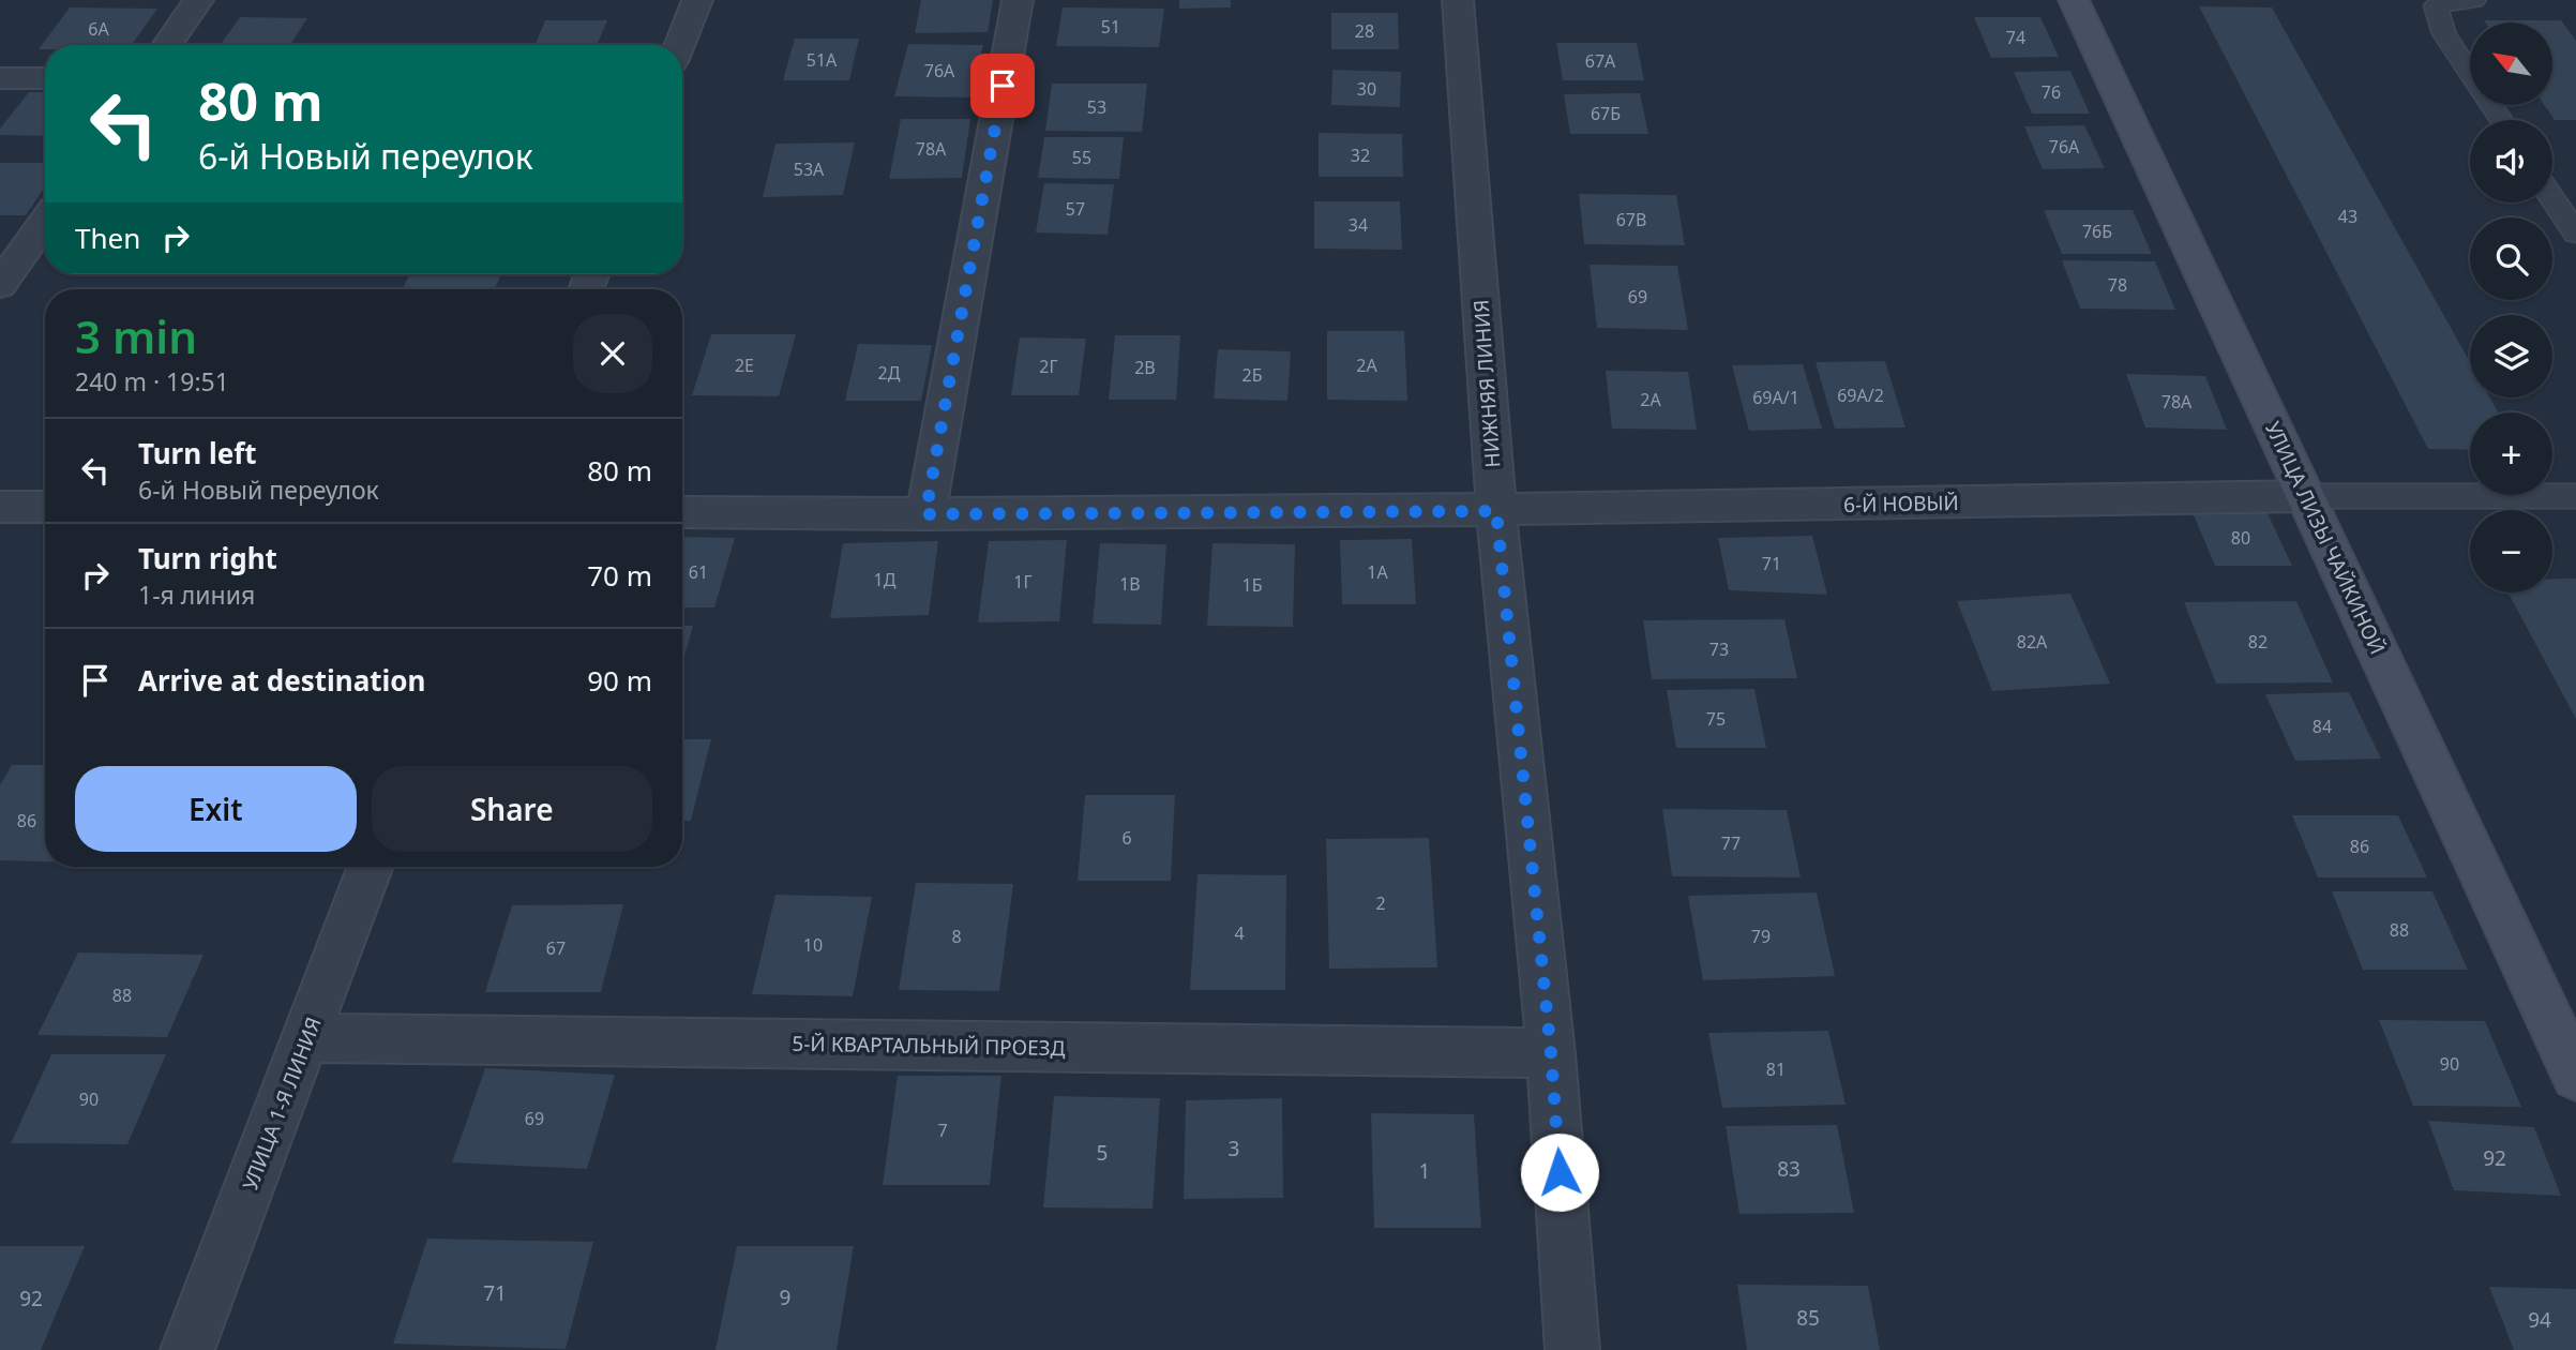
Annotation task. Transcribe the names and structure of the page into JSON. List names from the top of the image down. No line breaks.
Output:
{"streets":{"main road":["УЛИЦА ЛИЗЫ ЧАЙКИНОЙ"],"street":["НИЖНЯЯ ЛИНИЯ","6-Й НОВЫЙ","5-Й КВАРТАЛЬНЫЙ ПРОЕЗД","УЛИЦА 1-Я ЛИНИЯ"]},"crossings":[["НИЖНЯЯ ЛИНИЯ","6-Й НОВЫЙ"],["НИЖНЯЯ ЛИНИЯ","5-Й КВАРТАЛЬНЫЙ ПРОЕЗД"],["6-Й НОВЫЙ","УЛИЦА ЛИЗЫ ЧАЙКИНОЙ"],["5-Й КВАРТАЛЬНЫЙ ПРОЕЗД","УЛИЦА 1-Я ЛИНИЯ"]],"house_numbers":["51","6А","28","74","51А","67А","76А","30","76","53","67Б","76А","78А","32","55","53А","57","43","67В","34","76Б","78","69","2Е","2А","2Г","2В","2Д","2Б","69А/2","69А/1","2А","78А","80","71","61","1А","1Д","1Г","1В","1Б","82А","82","73","75","84","86","6","77","86","2","88","4","8","79","10","67","88","90","81","90","69","7","3","5","92","83","1","71","9","92","85","94"],"north":"top left","page":{"map_buttons":["+","−"],"turn":["80 m","6-й Новый переулок"],"then":"Then","heading":["3 min","240 m · 19:51"],"list":[{"name":"Turn left","note":"6-й Новый переулок","value":"80 m"},{"name":"Turn right","note":"1-я линия","value":"70 m"},{"name":"Arrive at destination","value":"90 m"}],"buttons":["Exit","Share"]}}
